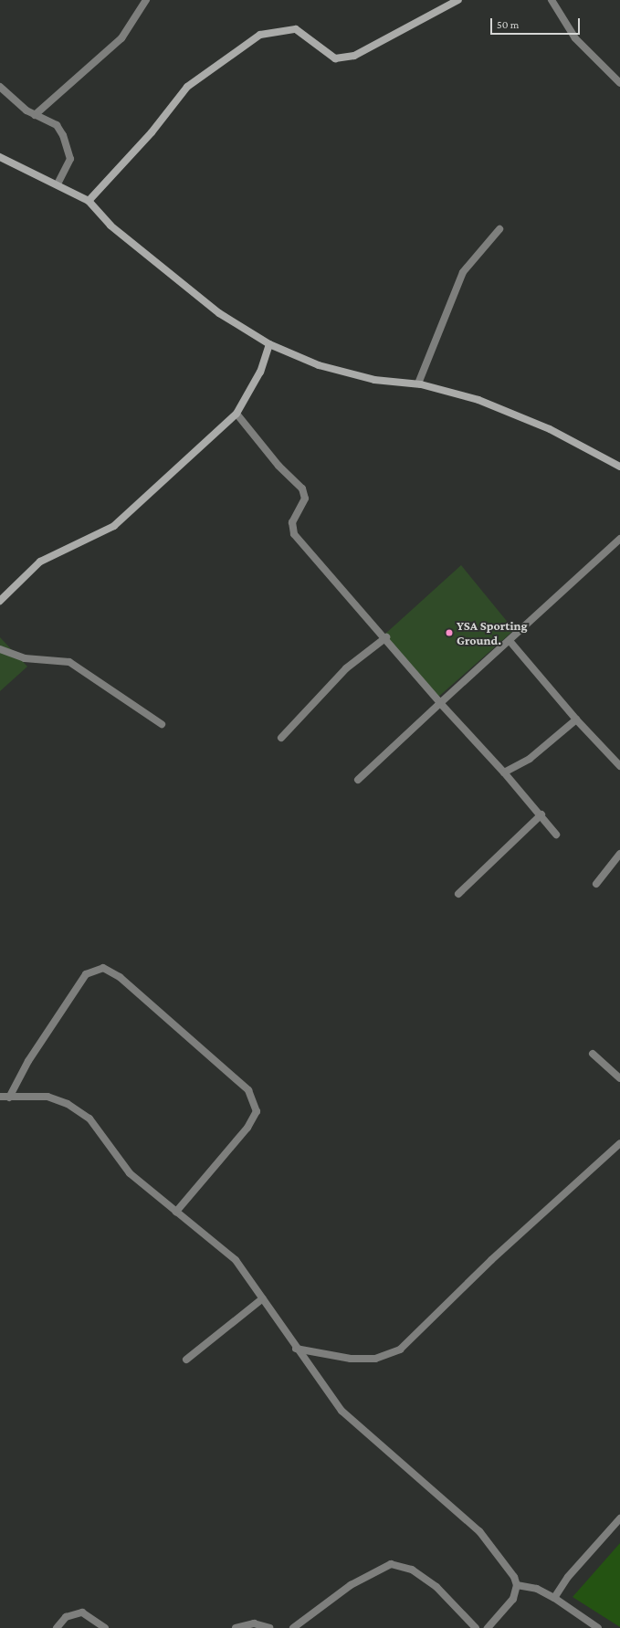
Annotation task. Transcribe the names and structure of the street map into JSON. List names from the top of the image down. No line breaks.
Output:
{"places":["YSA Sporting Ground."],"scale_bar":"50 m"}
